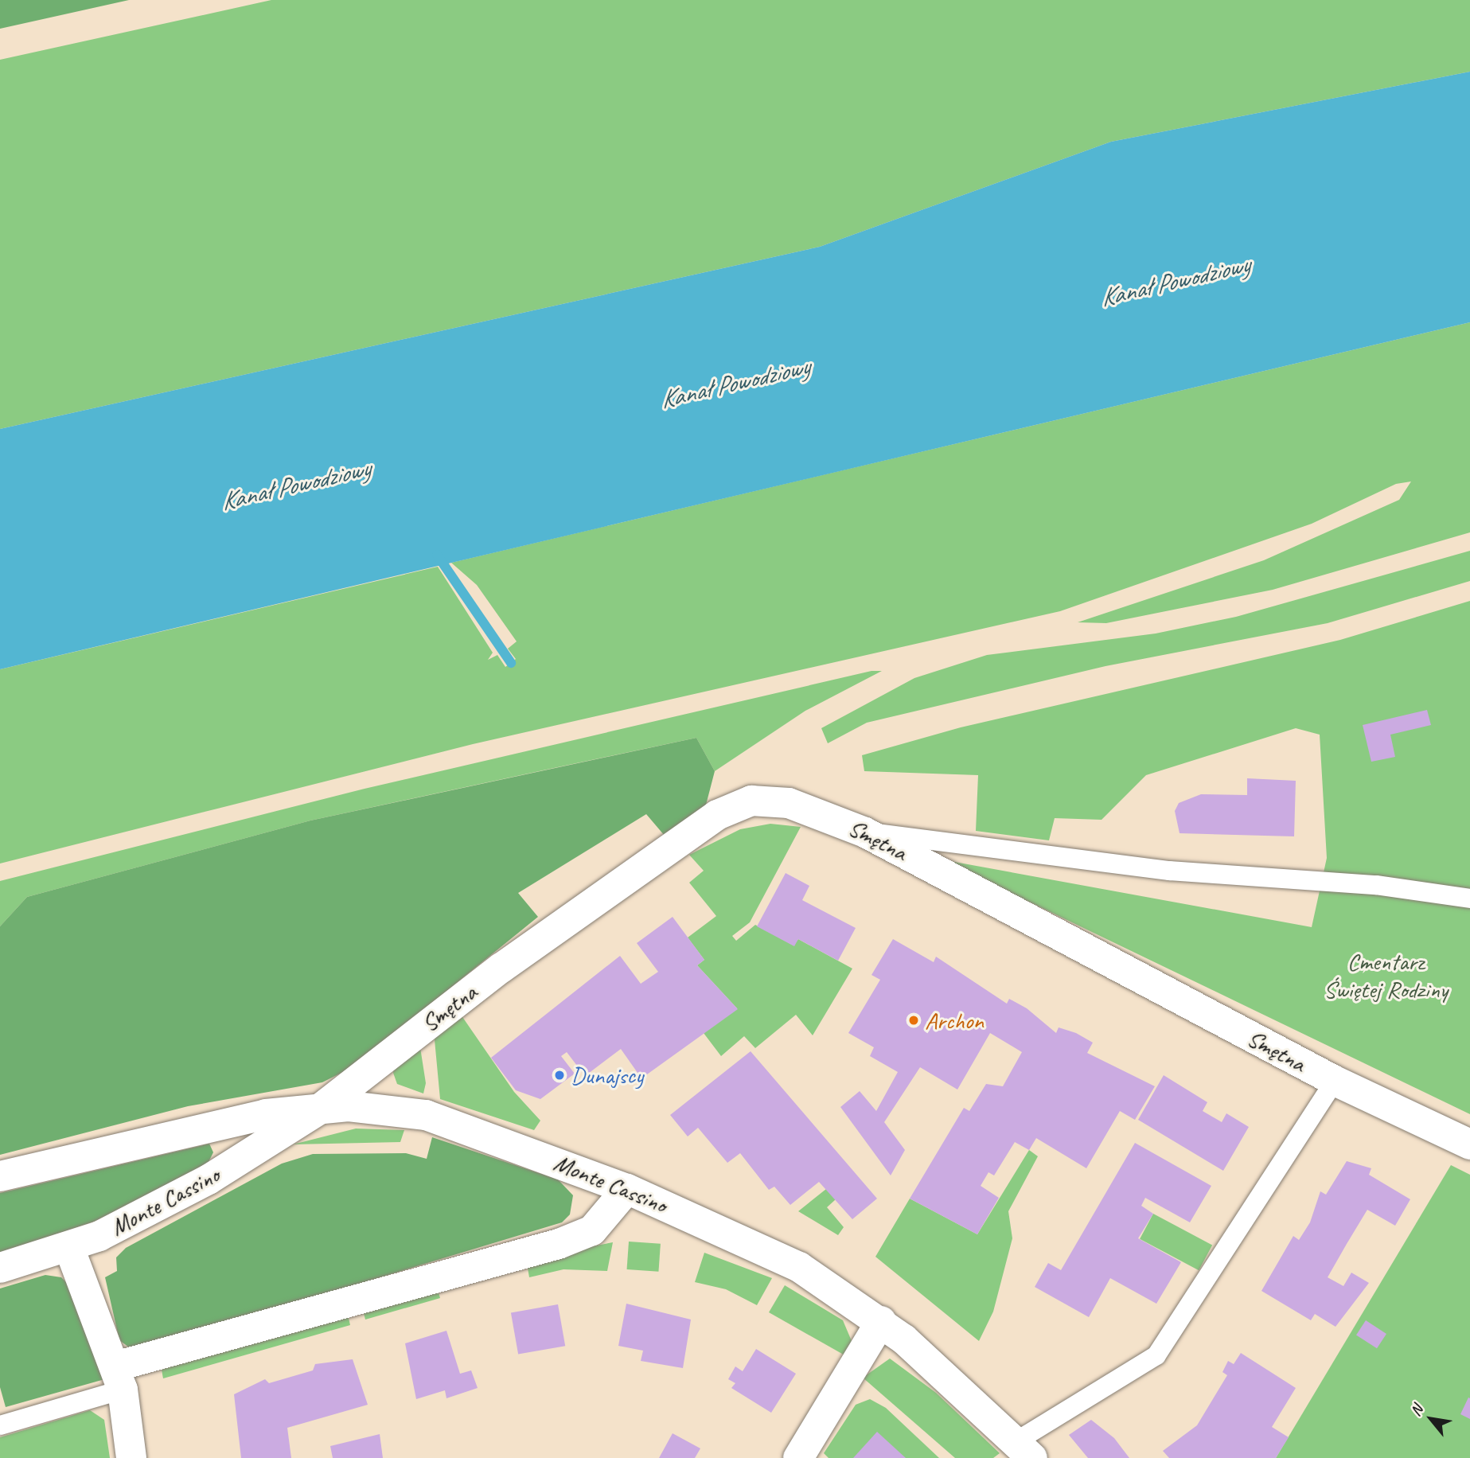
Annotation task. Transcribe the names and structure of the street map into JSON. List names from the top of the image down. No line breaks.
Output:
{"streets":{"street":["Smętna","Monte Cassino"]},"crossings":[["Smętna","Monte Cassino"]],"water":["Kanał Powodziowy"],"parks":["Cmentarz Świętej Rodziny"],"places":["Archon","Dunajscy"],"north":"top left"}
